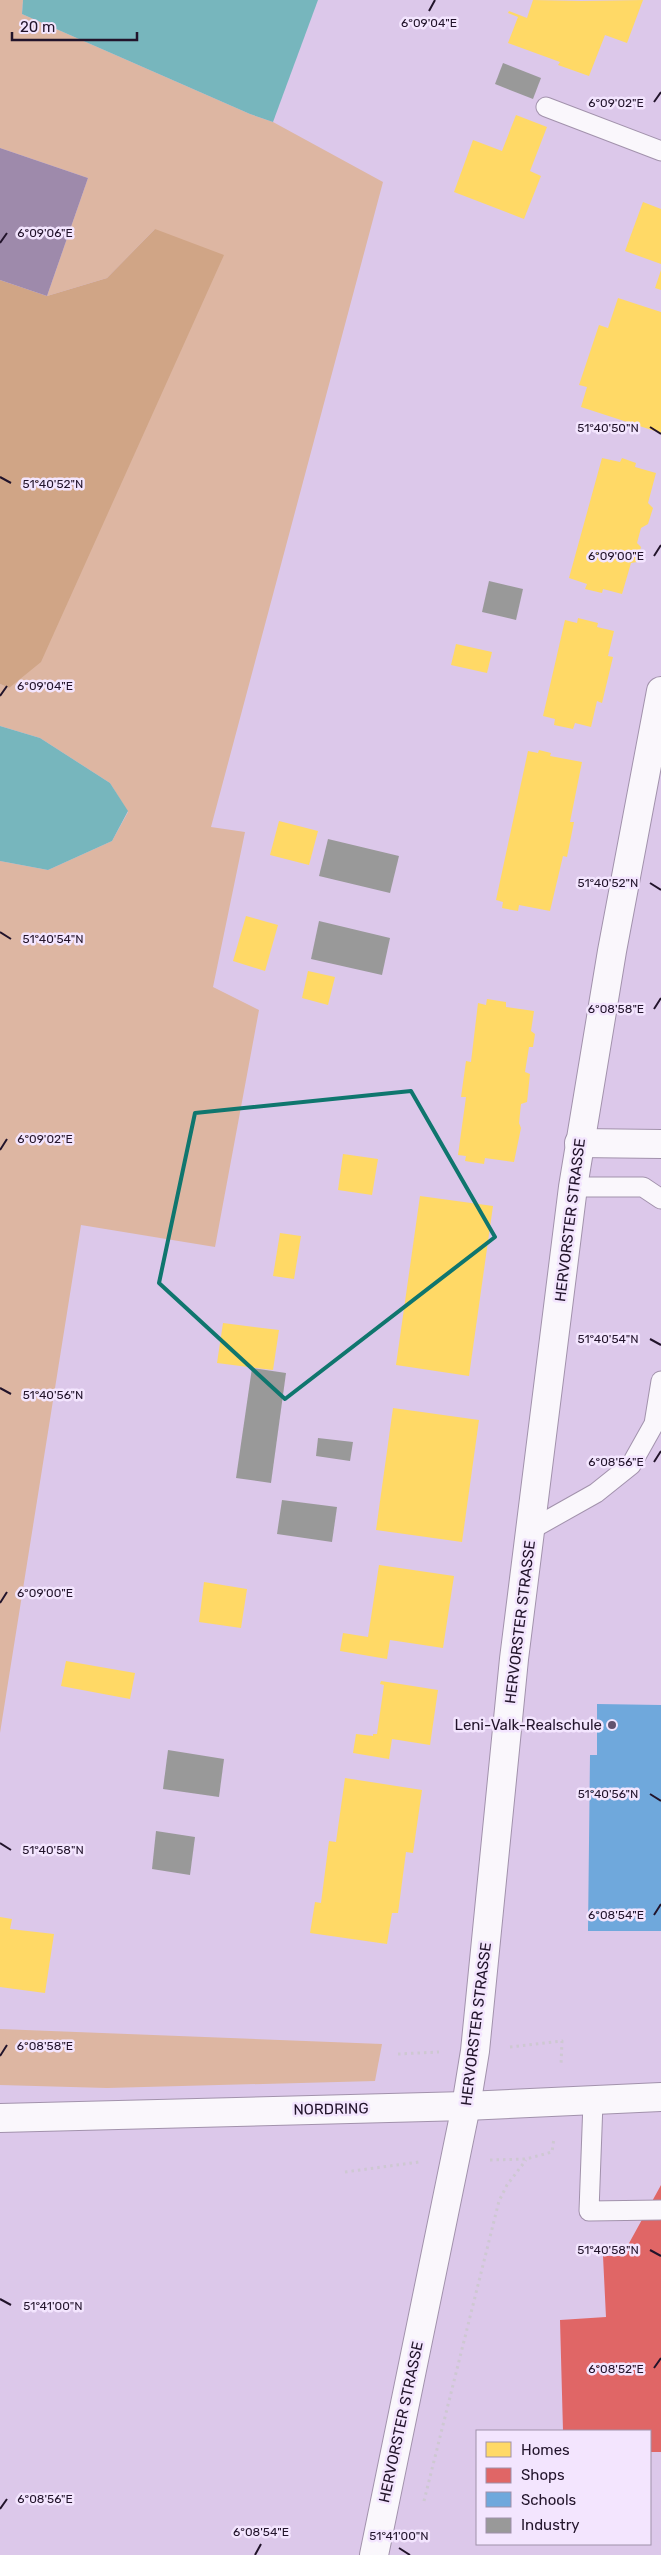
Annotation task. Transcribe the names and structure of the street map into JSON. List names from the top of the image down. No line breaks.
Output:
{"streets":{"street":["HERVORSTER STRASSE","NORDRING"]},"crossings":[["HERVORSTER STRASSE","NORDRING"]],"places":["Leni-Valk-Realschule"],"legend":["Homes","Shops","Schools","Industry"],"scale_bar":"20 m","coordinates":["6°09'04\"E","6°09'02\"E","6°09'06\"E","51°40'50\"N","51°40'52\"N","6°09'00\"E","51°40'54\"N","6°08'58\"E","51°40'56\"N","6°08'56\"E","51°40'58\"N","6°08'54\"E","51°41'00\"N","6°08'52\"E"]}
